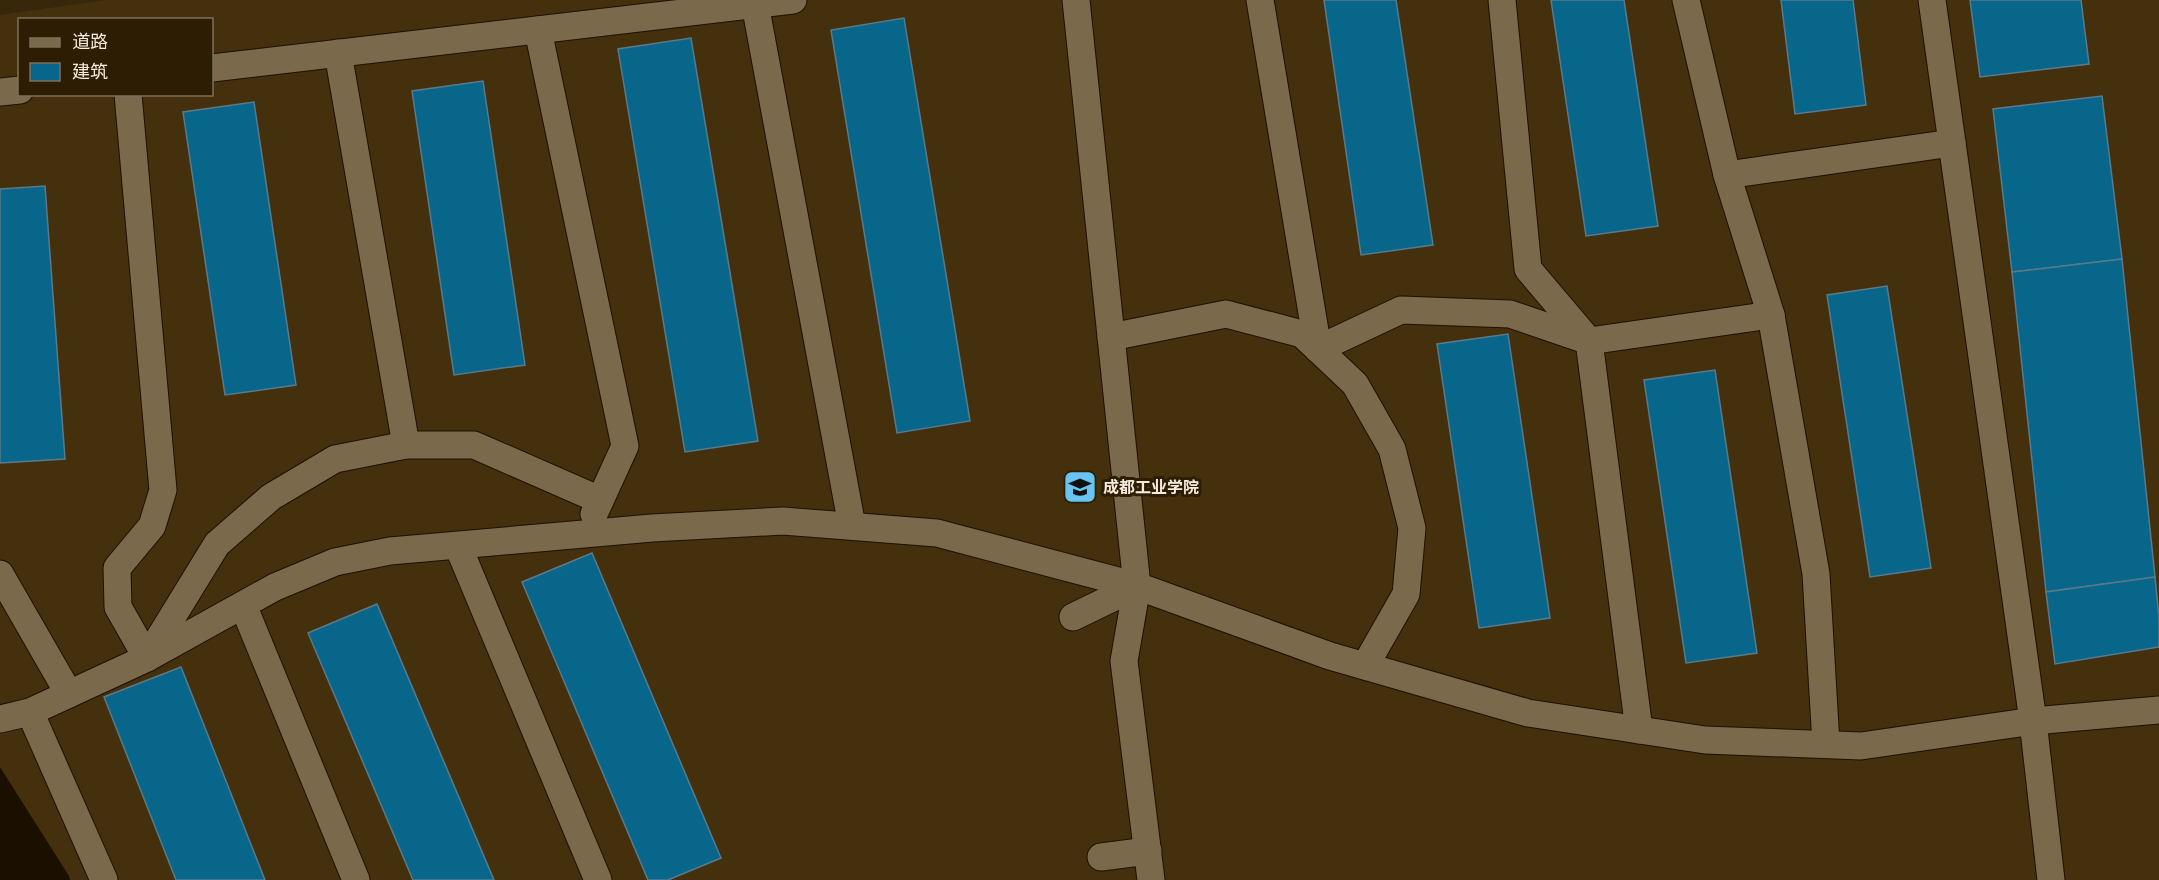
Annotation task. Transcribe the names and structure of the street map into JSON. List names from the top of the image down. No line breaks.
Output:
{"places":{"school or university":["成都工业学院"]},"legend":["道路","建筑"]}
